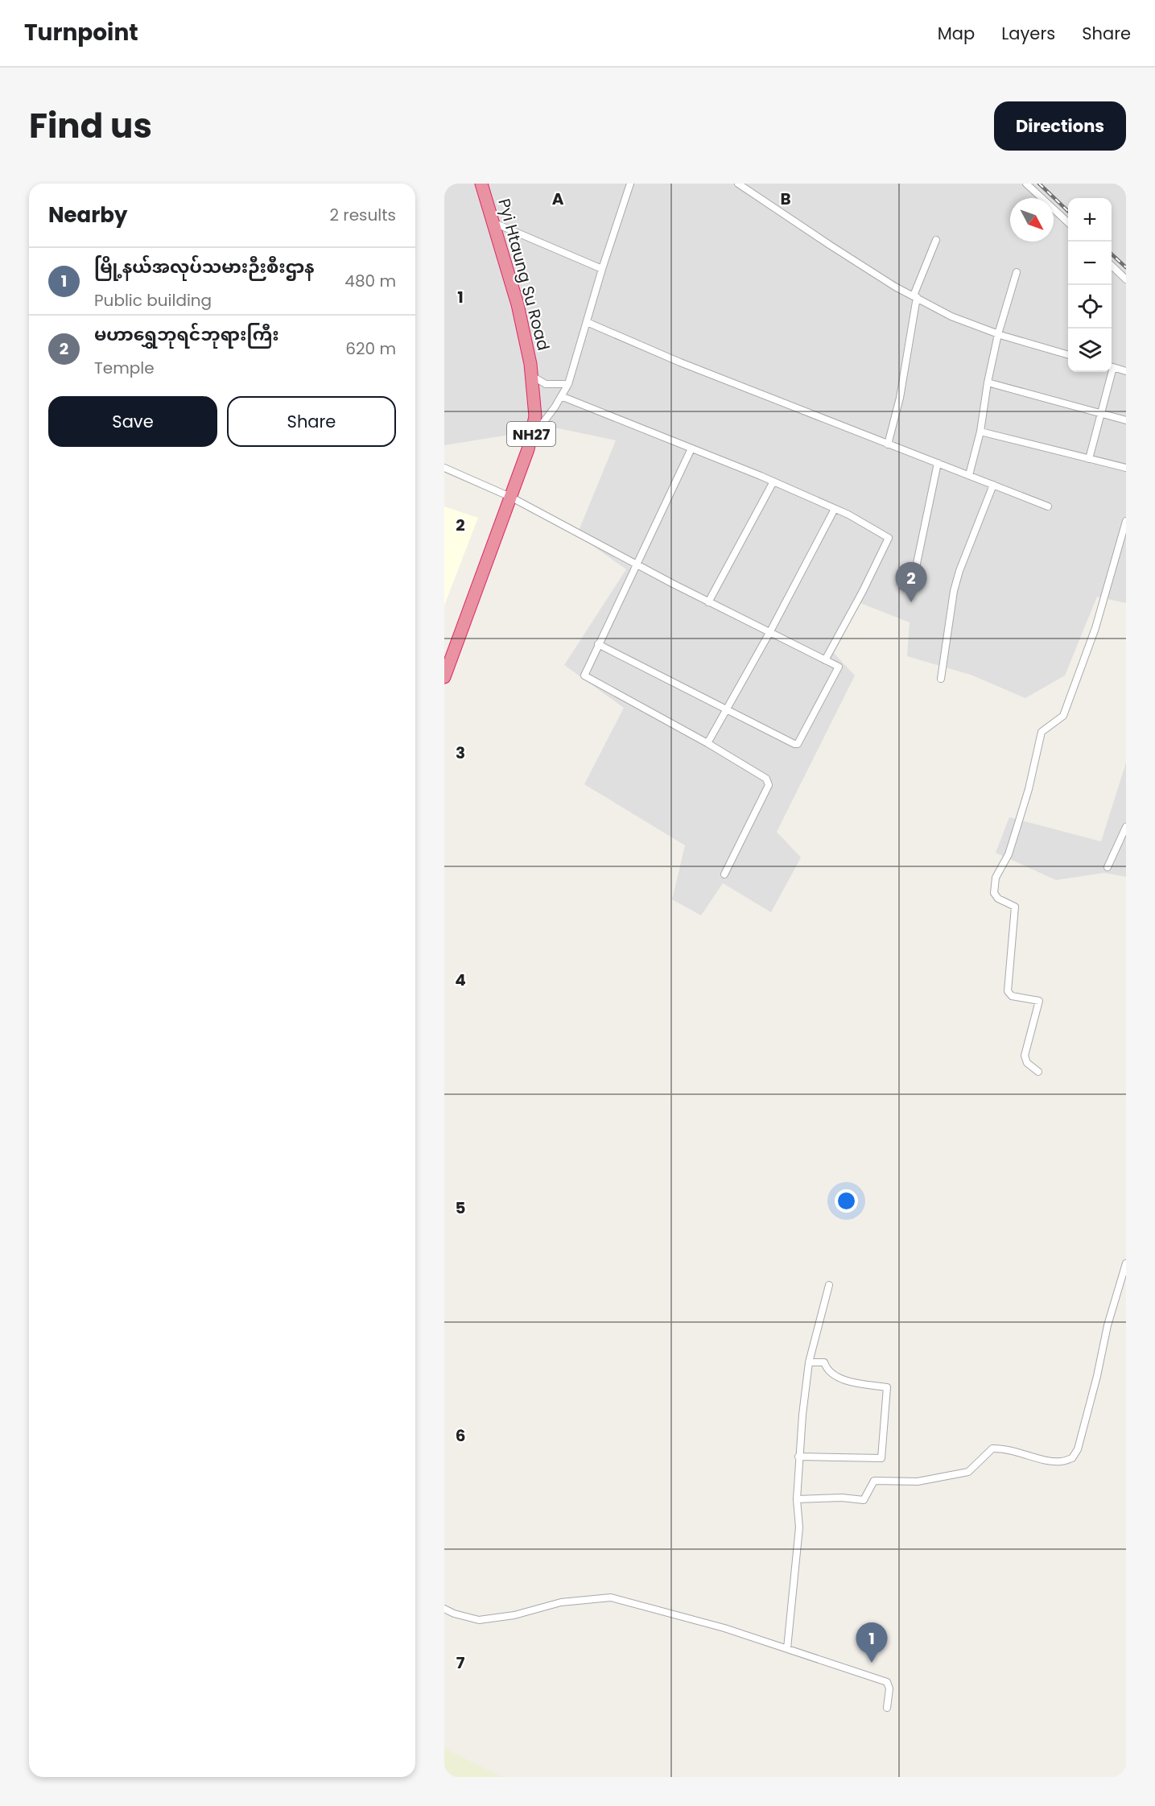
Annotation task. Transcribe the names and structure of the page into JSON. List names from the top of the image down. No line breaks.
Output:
{"streets":{"highway":["Pyi Htaung Su Road","NH27"]},"north":"bottom right","page":{"header":"Turnpoint","nav":["Map","Layers","Share"],"title":"Find us","buttons":["Directions",["Save","Share"]],"heading":["Nearby","2 results"],"map_buttons":["+","−"],"list":[{"mark":"1","name":"မြို့နယ်အလုပ်သမားဉီးစီးဌာန","note":"Public building","value":"480 m"},{"mark":"2","name":"မဟာရွှေဘုရင်ဘုရားကြီး","note":"Temple","value":"620 m"}],"pins":["2","1"]},"grid":{"columns":["A","B"],"rows":["1","2","3","4","5","6","7"]}}
